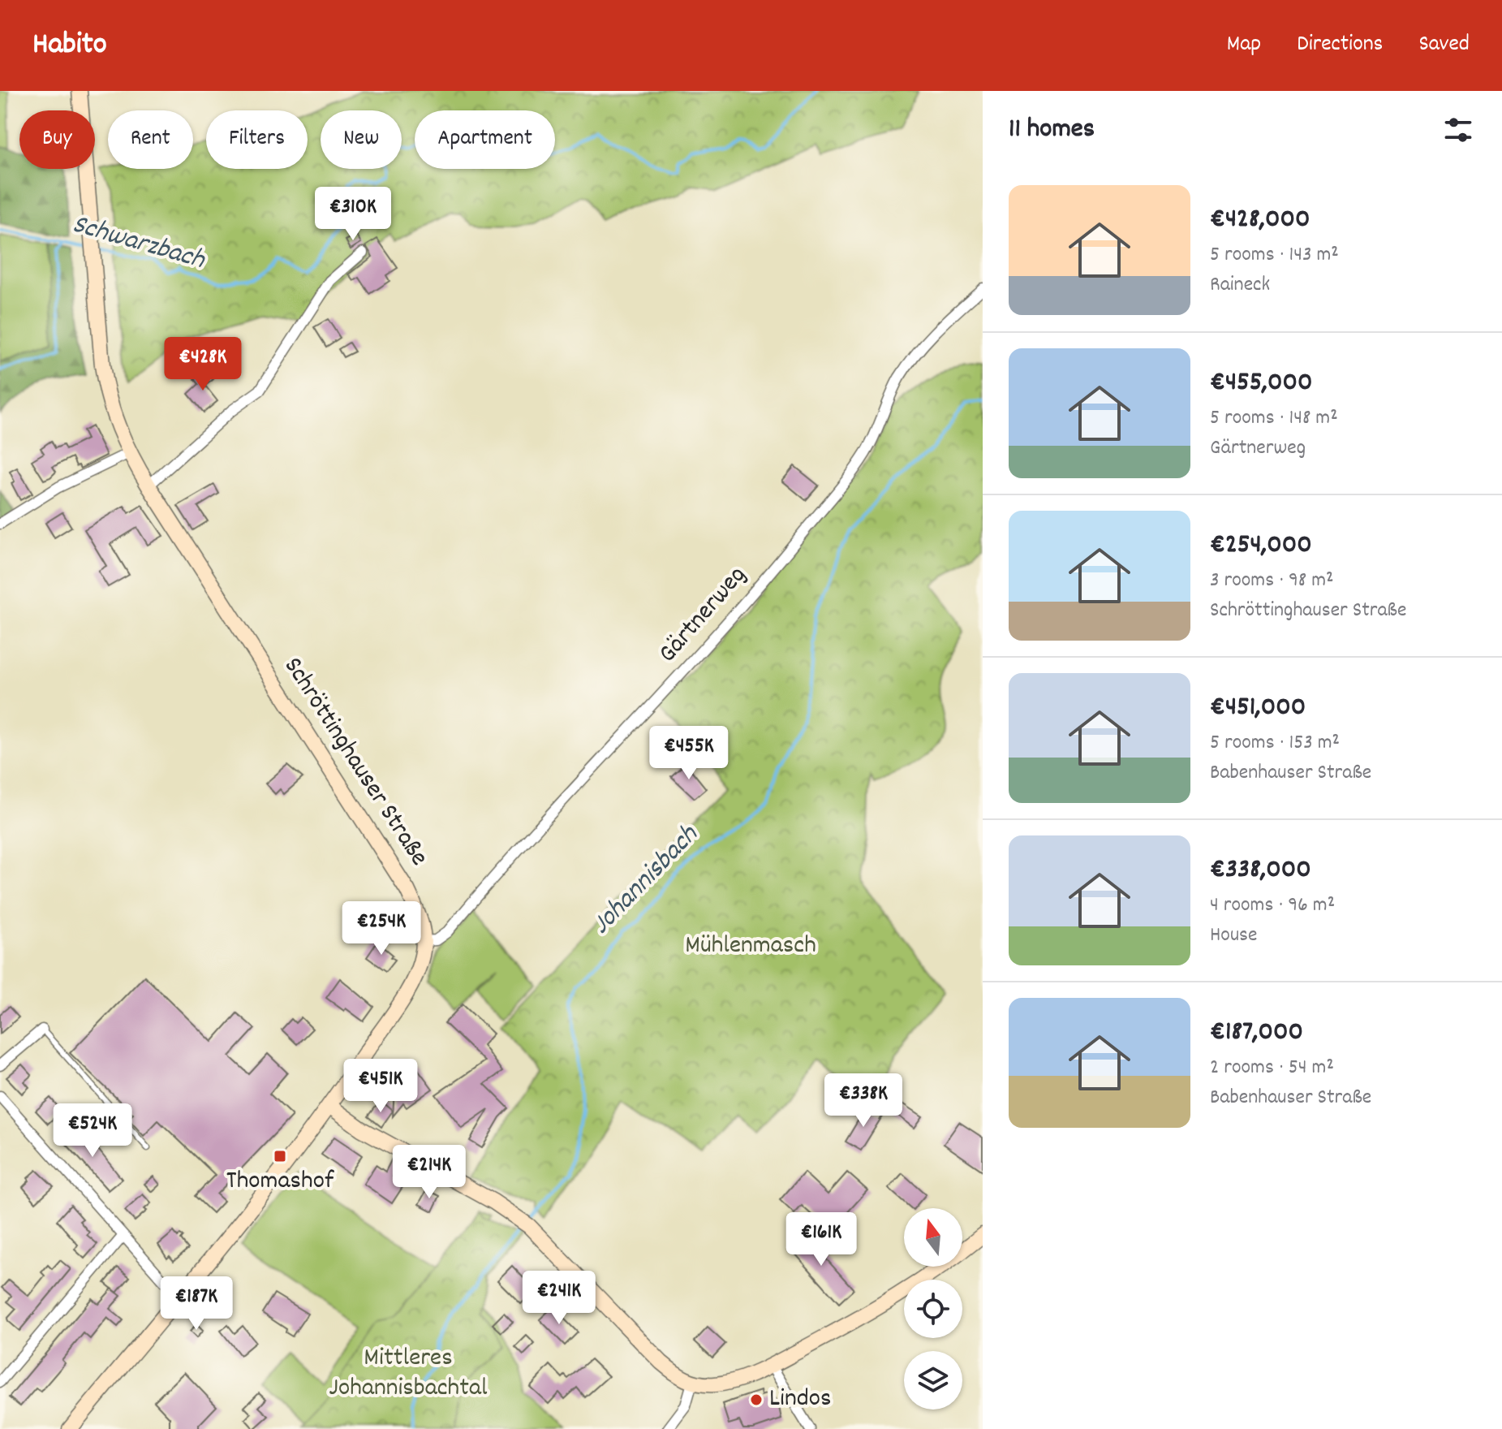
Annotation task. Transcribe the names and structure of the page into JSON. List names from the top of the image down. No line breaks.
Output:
{"streets":{"main road":["Schröttinghauser Straße"],"street":["Gärtnerweg"]},"crossings":[["Gärtnerweg","Schröttinghauser Straße"]],"water":["Schwarzbach","Johannisbach"],"parks":["Mühlenmasch","Mittleres Johannisbachtal"],"places":{"transit":["Thomashof"],"other":["Lindos"]},"north":"top","page":{"header":"Habito","nav":["Map","Directions","Saved"],"heading":"11 homes","chip":["Buy","Rent","Filters","New","Apartment"],"list":[{"name":"€428,000","note":"5 rooms · 143 m² · Raineck"},{"name":"€455,000","note":"5 rooms · 148 m² · Gärtnerweg"},{"name":"€254,000","note":"3 rooms · 98 m² · Schröttinghauser Straße"},{"name":"€451,000","note":"5 rooms · 153 m² · Babenhauser Straße"},{"name":"€338,000","note":"4 rooms · 96 m² · House"},{"name":"€187,000","note":"2 rooms · 54 m² · Babenhauser Straße"}],"price":["€310K","€428K","€455K","€254K","€451K","€338K","€524K","€214K","€161K","€241K","€187K"]}}
